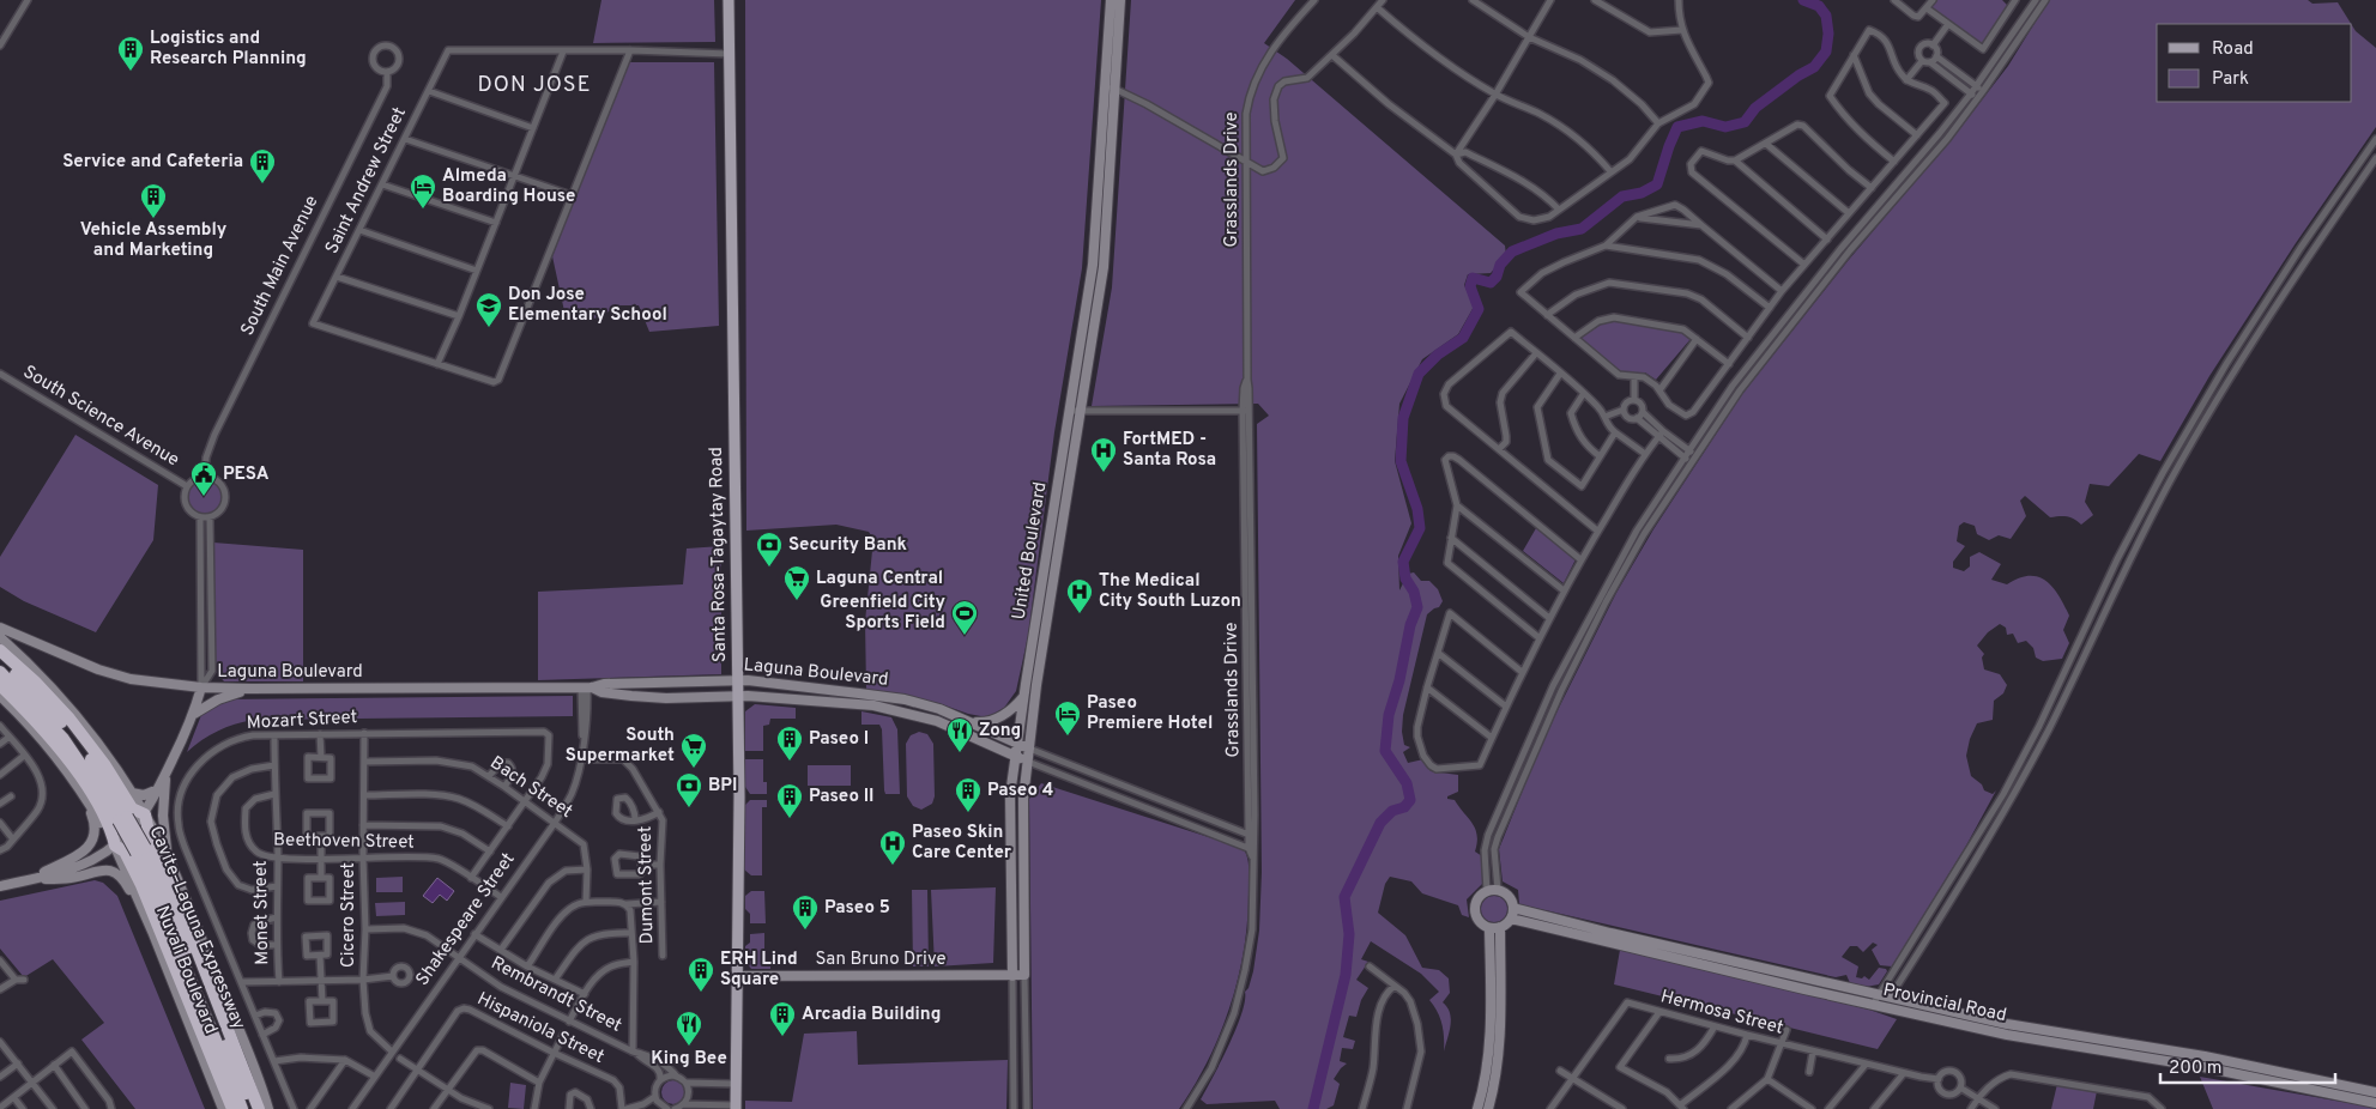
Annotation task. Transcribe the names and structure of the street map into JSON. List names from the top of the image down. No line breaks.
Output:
{"streets":{"highway":["Cavite–Laguna Expressway"],"main road":["United Boulevard","Santa Rosa-Tagaytay Road","Laguna Boulevard","San Bruno Drive","Nuvali Boulevard","Provincial Road"],"street":["Grasslands Drive","Saint Andrew Street","South Main Avenue","South Science Avenue","Mozart Street","Bach Street","Beethoven Street","Dumont Street","Monet Street","Cicero Street","Shakespeare Street","Rembrandt Street","Hermosa Street","Hispaniola Street"]},"crossings":[["South Main Avenue","South Science Avenue"],["United Boulevard","Laguna Boulevard"],["United Boulevard","San Bruno Drive"],["Santa Rosa-Tagaytay Road","Laguna Boulevard"],["Santa Rosa-Tagaytay Road","San Bruno Drive"],["Laguna Boulevard","Shakespeare Street"],["Mozart Street","Bach Street"],["Mozart Street","Beethoven Street"],["Mozart Street","Monet Street"],["Mozart Street","Cicero Street"],["Bach Street","Cicero Street"],["Bach Street","Shakespeare Street"],["Beethoven Street","Monet Street"],["Beethoven Street","Cicero Street"],["Beethoven Street","Shakespeare Street"],["Dumont Street","Shakespeare Street"],["Cicero Street","Shakespeare Street"],["Cicero Street","Rembrandt Street"],["Shakespeare Street","Rembrandt Street"]],"districts":["DON JOSE"],"places":{"building":["Logistics and Research Planning","Service and Cafeteria","Vehicle Assembly and Marketing","Paseo I","Paseo 4","Paseo II","Paseo 5","ERH Lind Square","Arcadia Building"],"hotel":["Almeda Boarding House","Paseo Premiere Hotel"],"school or university":["Don Jose Elementary School"],"hospital":["FortMED - Santa Rosa","The Medical City South Luzon","Paseo Skin Care Center"],"public building":["PESA"],"bank":["Security Bank","BPI"],"supermarket":["Laguna Central","South Supermarket"],"sports":["Greenfield City Sports Field"],"restaurant":["Zong","King Bee"]},"legend":["Road","Park"],"scale_bar":"200 m"}
